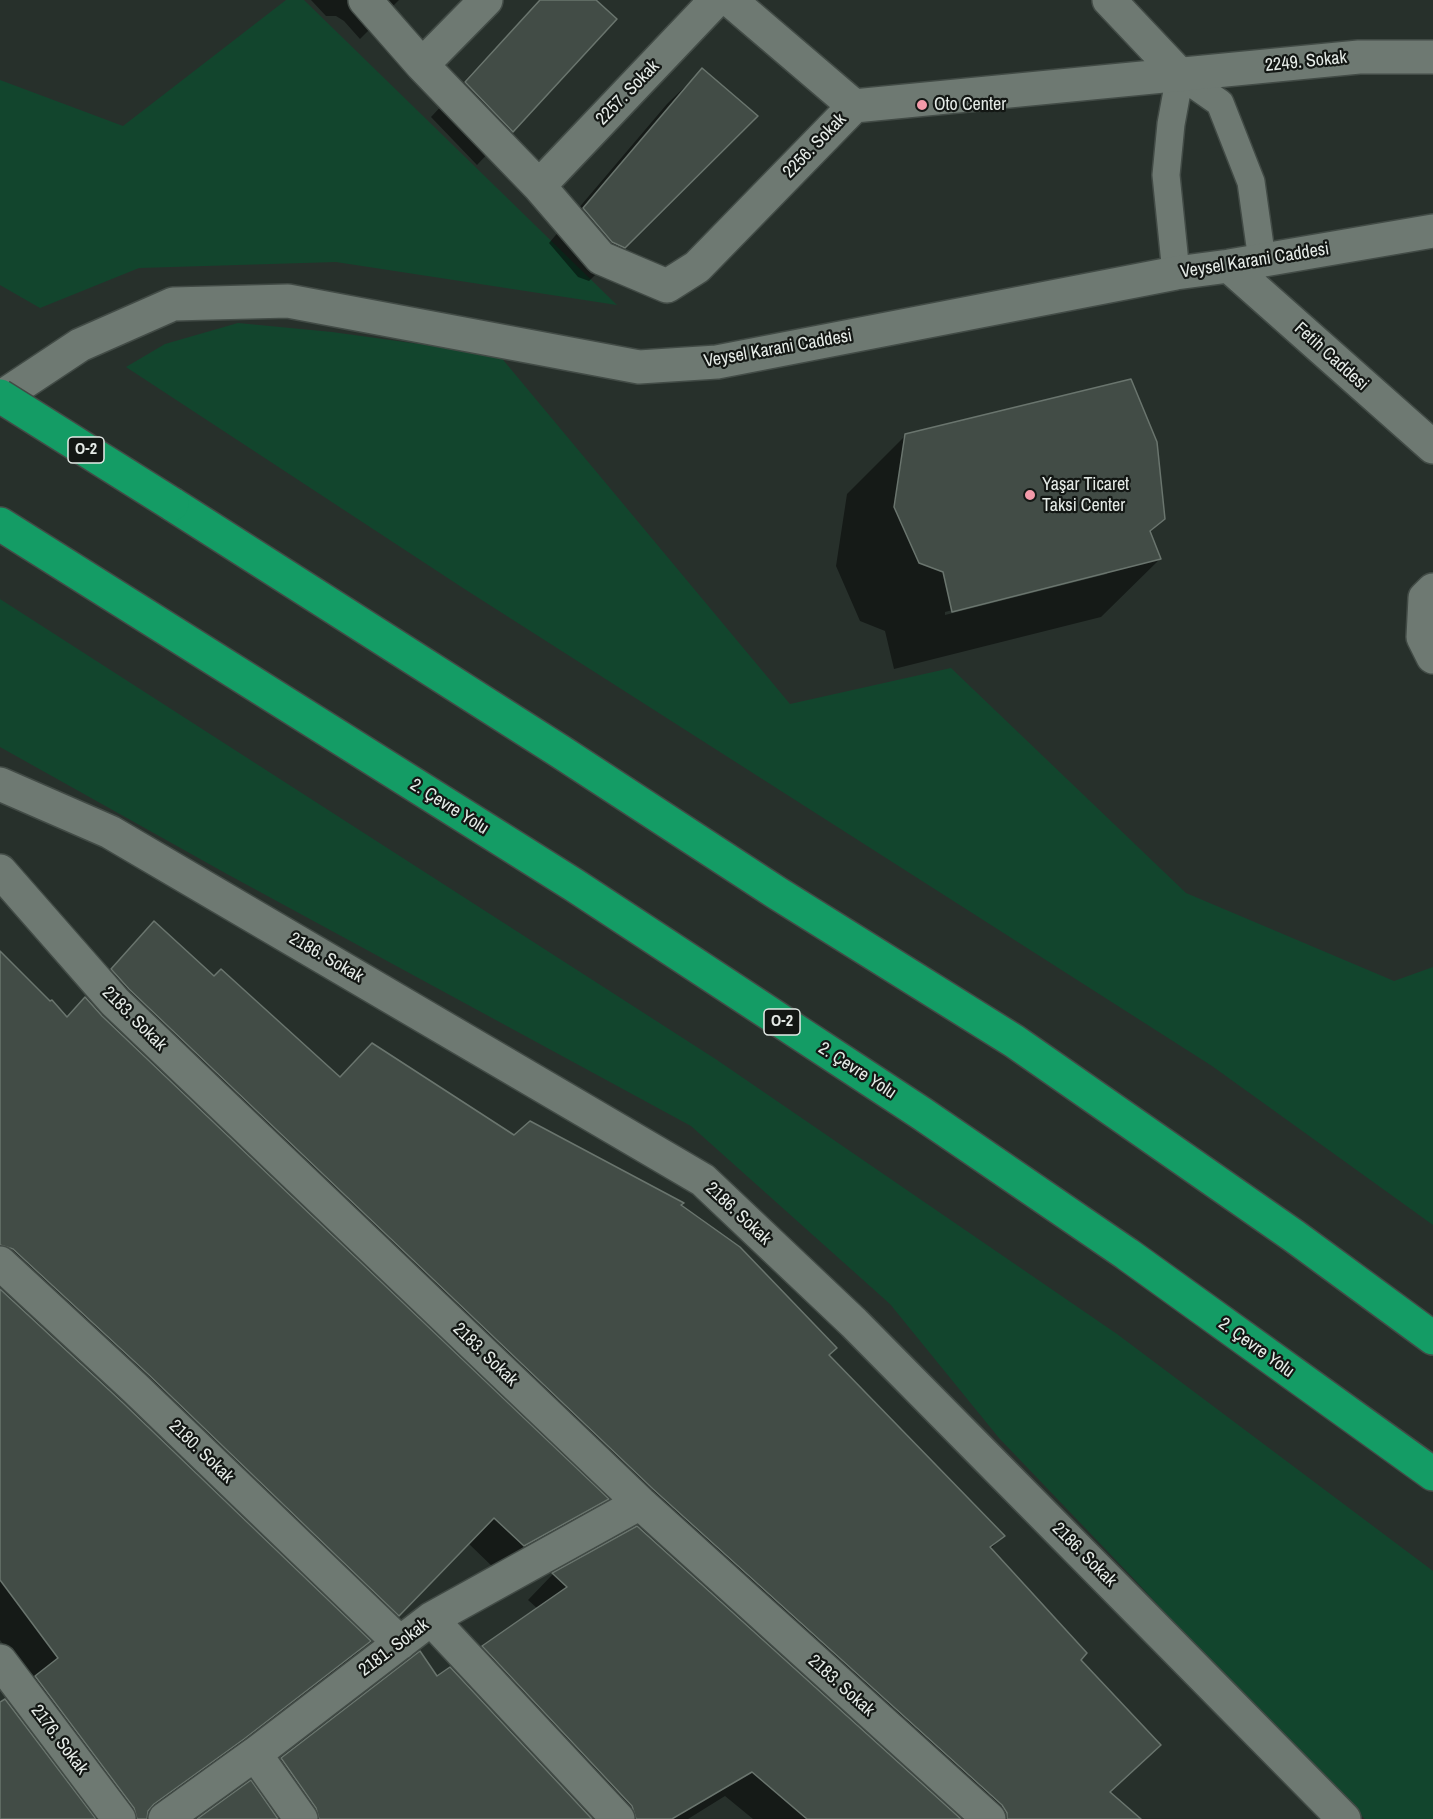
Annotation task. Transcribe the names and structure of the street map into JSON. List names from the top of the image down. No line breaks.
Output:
{"streets":{"highway":["O-2","2. Çevre Yolu"],"street":["2249. Sokak","2257. Sokak","2256. Sokak","Veysel Karani Caddesi","Fetih Caddesi","2186. Sokak","2183. Sokak","2180. Sokak","2181. Sokak","2176. Sokak"]},"crossings":[["2249. Sokak","2256. Sokak"],["2257. Sokak","2256. Sokak"],["Veysel Karani Caddesi","Fetih Caddesi"],["Veysel Karani Caddesi","O-2"],["2183. Sokak","2181. Sokak"],["2180. Sokak","2181. Sokak"]],"places":["Oto Center","Yaşar Ticaret Taksi Center"]}
